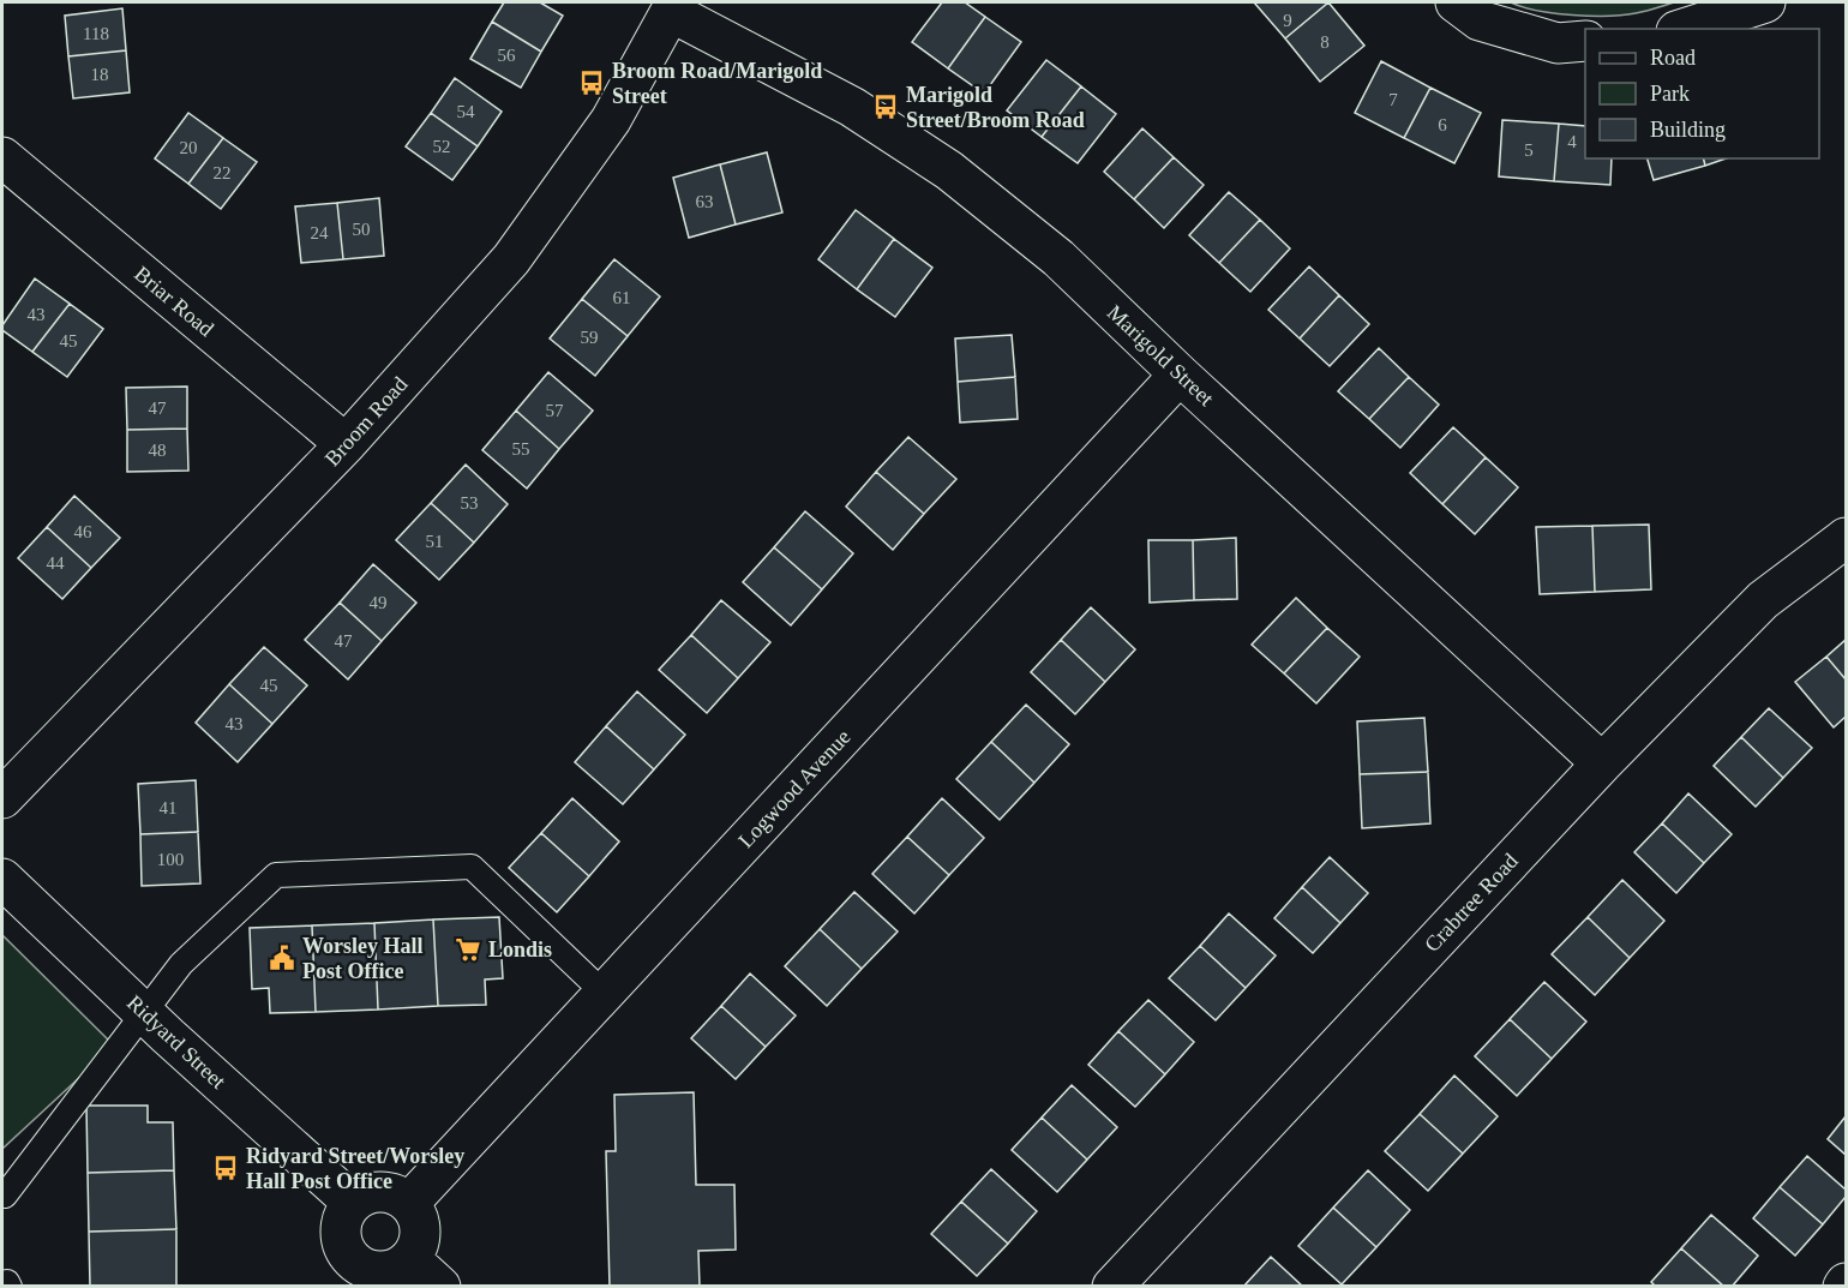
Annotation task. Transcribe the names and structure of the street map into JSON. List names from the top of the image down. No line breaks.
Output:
{"streets":{"street":["Briar Road","Marigold Street","Broom Road","Logwood Avenue","Crabtree Road","Ridyard Street"]},"crossings":[["Briar Road","Broom Road"],["Marigold Street","Broom Road"],["Marigold Street","Logwood Avenue"],["Marigold Street","Crabtree Road"],["Logwood Avenue","Ridyard Street"]],"places":{"bus stop":["Broom Road/Marigold Street","Marigold Street/Broom Road","Ridyard Street/Worsley Hall Post Office"],"supermarket":["Londis"],"public building":["Worsley Hall Post Office"]},"house_numbers":["9","118","8","56","18","7","54","6","4","52","20","5","22","63","50","24","61","43","59","45","47","57","55","48","53","46","51","44","49","47","45","43","41","100"],"legend":["Road","Park","Building"]}
